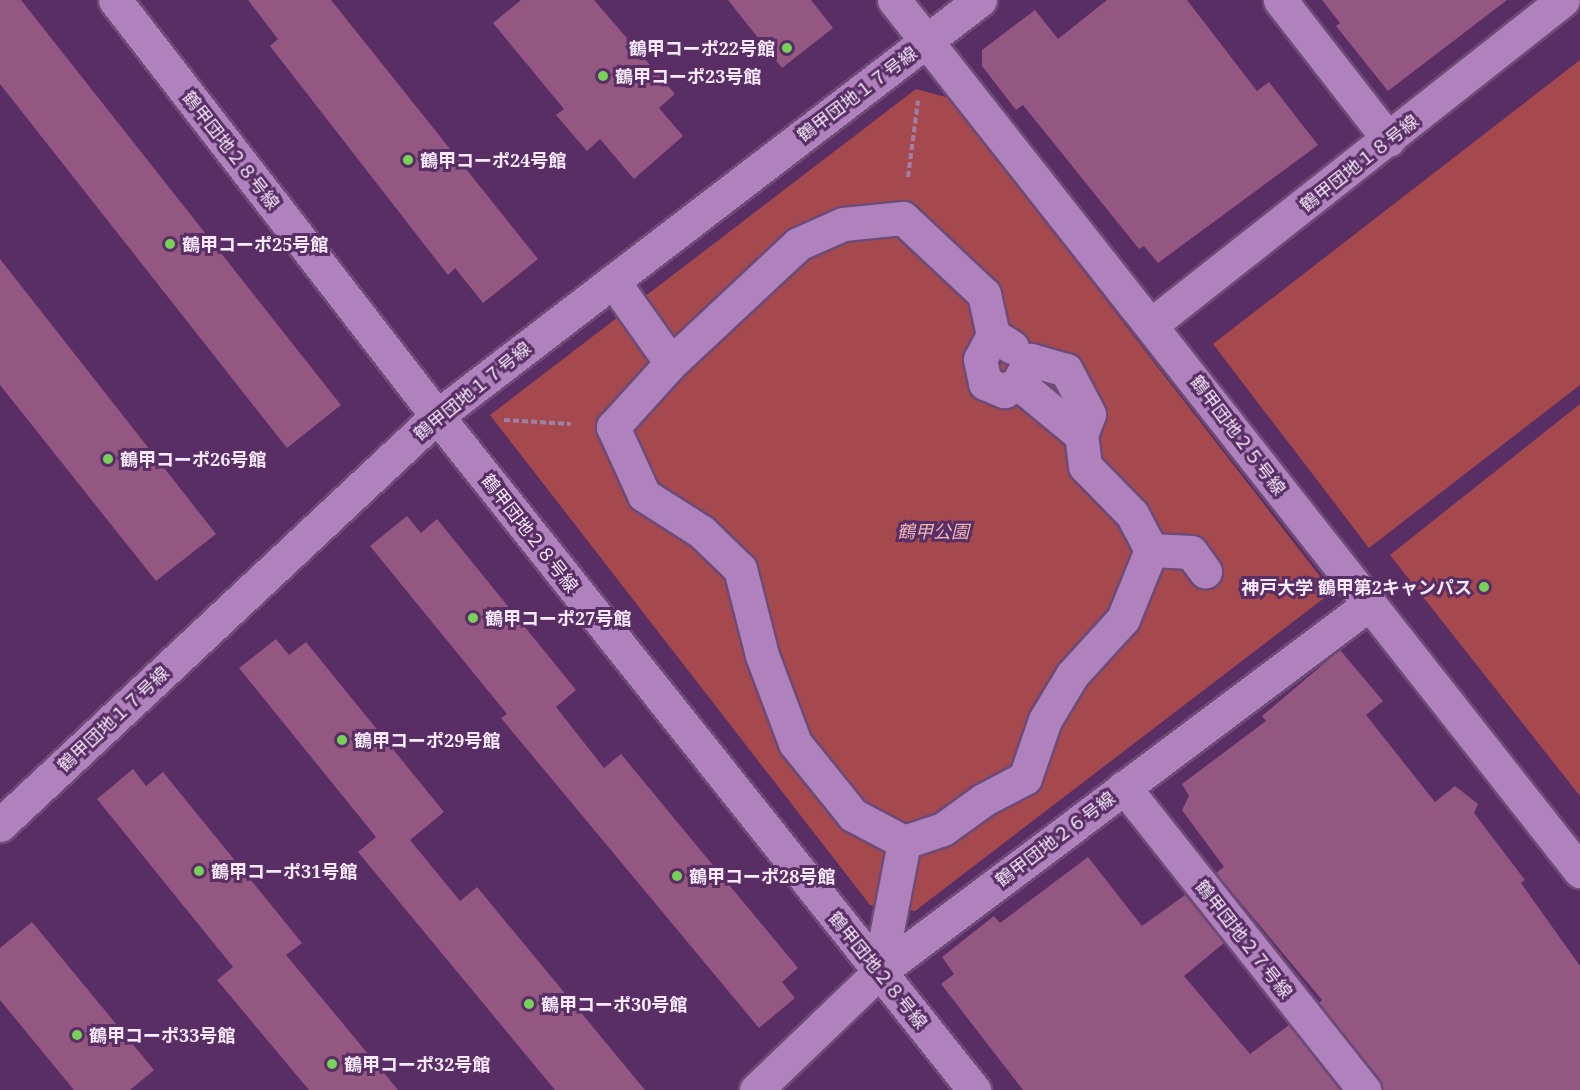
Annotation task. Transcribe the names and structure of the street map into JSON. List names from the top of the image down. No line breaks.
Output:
{"streets":{"street":["鶴甲団地１７号線","鶴甲団地２８号線","鶴甲団地１８号線","鶴甲団地２５号線","鶴甲団地２６号線","鶴甲団地２７号線"]},"crossings":[["鶴甲団地１７号線","鶴甲団地２８号線"],["鶴甲団地１７号線","鶴甲団地２５号線"],["鶴甲団地２８号線","鶴甲団地２６号線"],["鶴甲団地１８号線","鶴甲団地２５号線"],["鶴甲団地２５号線","鶴甲団地２６号線"],["鶴甲団地２６号線","鶴甲団地２７号線"]],"parks":["鶴甲公園"],"places":["鶴甲コーポ22号館","鶴甲コーポ23号館","鶴甲コーポ24号館","鶴甲コーポ25号館","鶴甲コーポ26号館","神戸大学 鶴甲第2キャンパス","鶴甲コーポ27号館","鶴甲コーポ29号館","鶴甲コーポ31号館","鶴甲コーポ28号館","鶴甲コーポ30号館","鶴甲コーポ33号館","鶴甲コーポ32号館"]}
